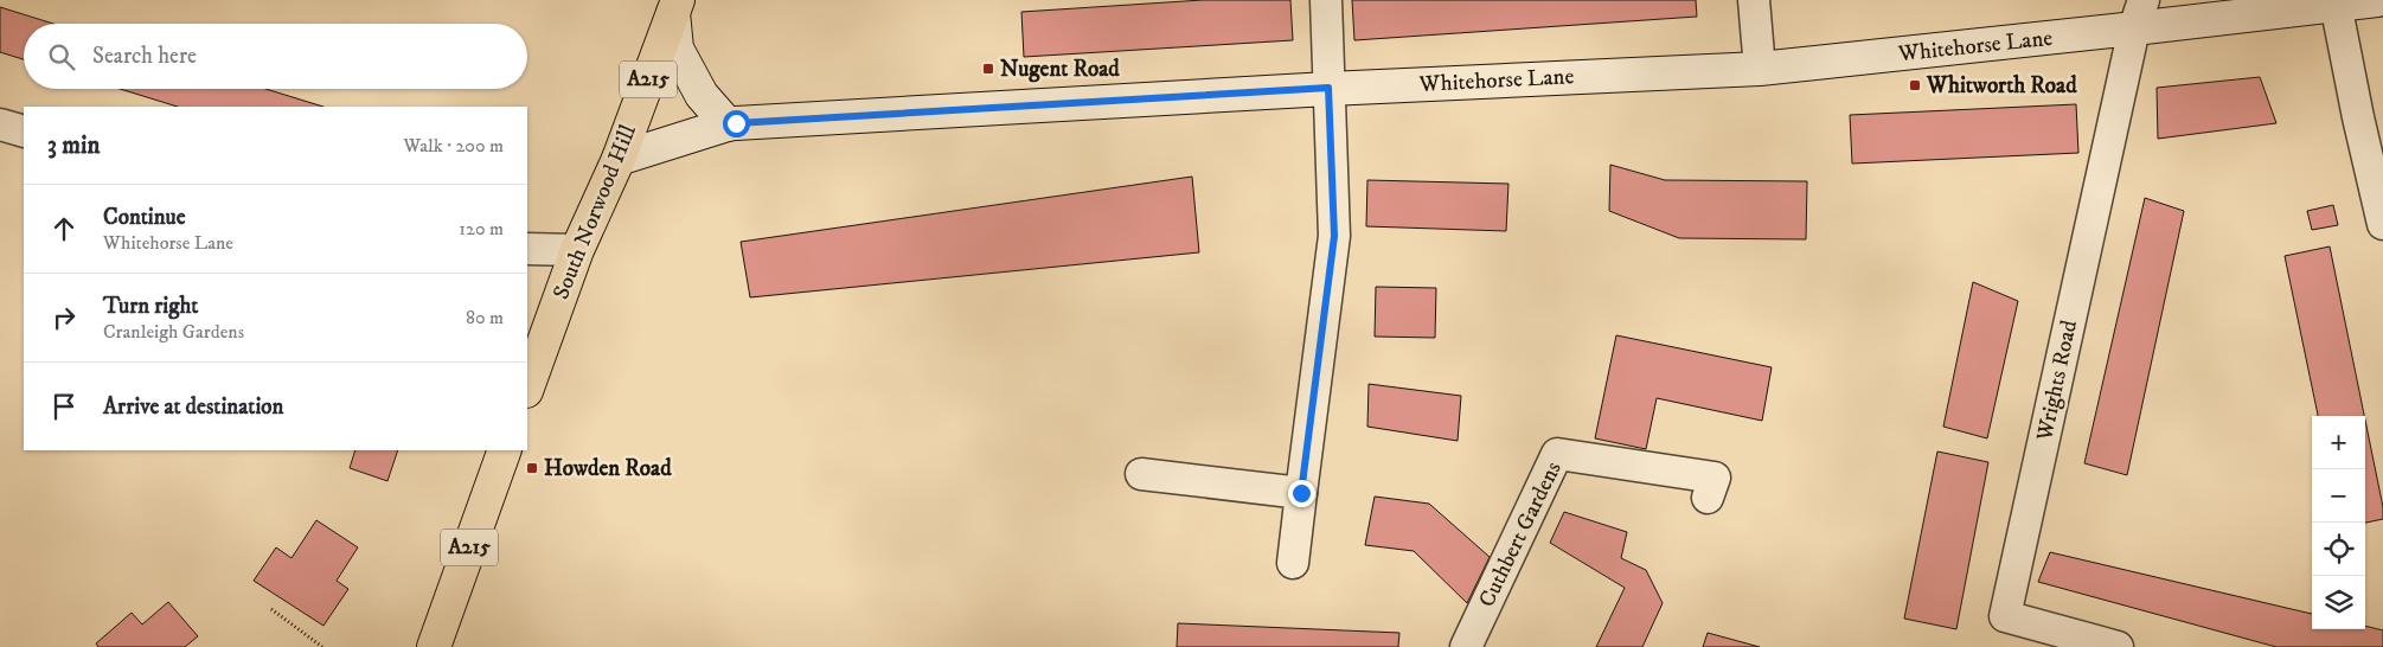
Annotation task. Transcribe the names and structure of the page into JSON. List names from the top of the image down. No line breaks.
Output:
{"streets":{"main road":["Whitehorse Lane","A215","South Norwood Hill"],"street":["Wrights Road","Cuthbert Gardens"]},"crossings":[["Whitehorse Lane","South Norwood Hill"],["Whitehorse Lane","Wrights Road"]],"places":{"transit":["Nugent Road","Whitworth Road","Howden Road"]},"page":{"search":"Search here","heading":["3 min","Walk · 200 m"],"list":[["Continue","Whitehorse Lane","120 m"],["Turn right","Cranleigh Gardens","80 m"],"Arrive at destination"],"map_buttons":["+","−"]}}
